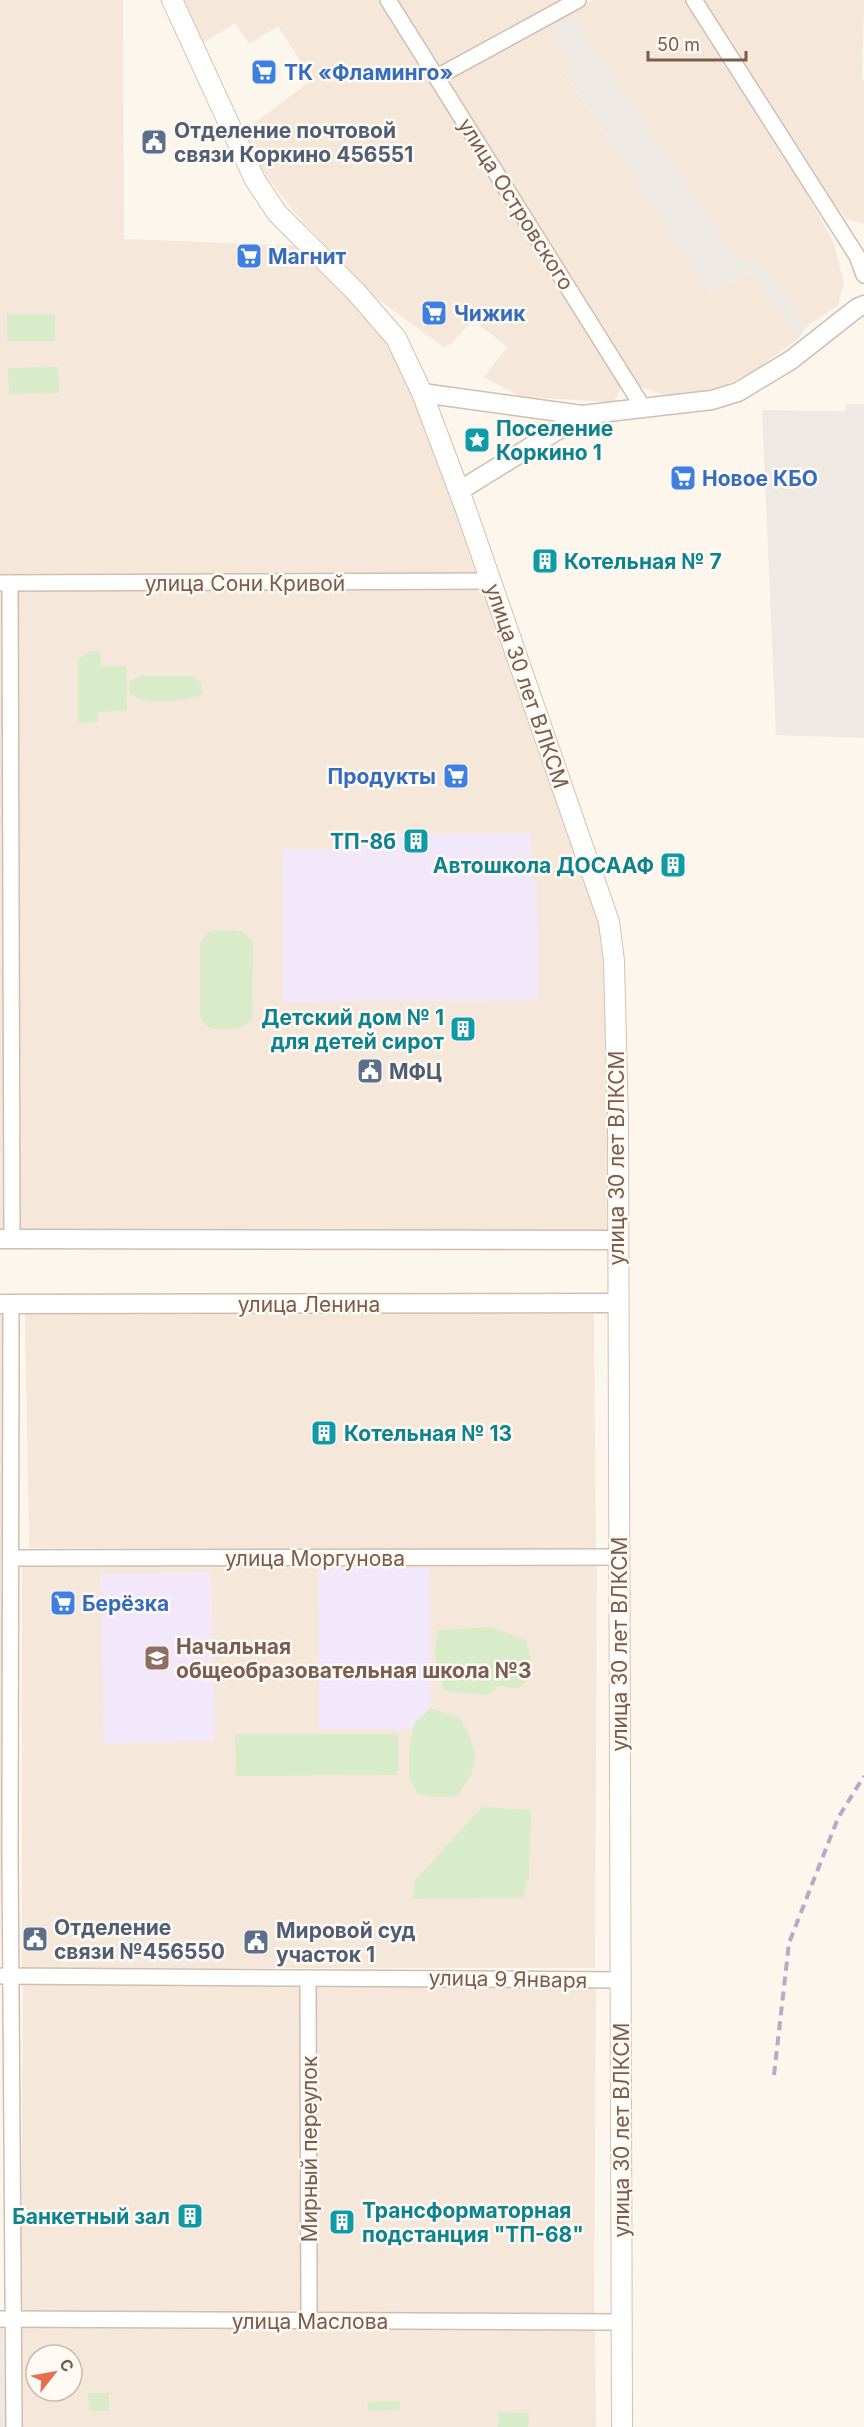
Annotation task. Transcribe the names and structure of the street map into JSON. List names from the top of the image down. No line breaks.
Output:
{"streets":{"main road":["улица 30 лет ВЛКСМ"],"street":["улица Островского","улица Сони Кривой","улица Ленина","улица Моргунова","улица 9 Января","Мирный переулок","улица Маслова"]},"crossings":[["улица Сони Кривой","улица 30 лет ВЛКСМ"],["улица 30 лет ВЛКСМ","улица Ленина"],["улица 30 лет ВЛКСМ","улица Моргунова"],["улица 30 лет ВЛКСМ","улица 9 Января"],["улица 30 лет ВЛКСМ","улица Маслова"],["улица 9 Января","Мирный переулок"],["Мирный переулок","улица Маслова"]],"places":{"supermarket":["ТК «Фламинго»","Магнит","Чижик","Новое КБО","Продукты","Берёзка"],"public building":["Отделение почтовой связи Коркино 456551","МФЦ","Отделение связи №456550","Мировой суд участок 1"],"place":["Поселение Коркино 1"],"building":["Котельная № 7","ТП-8б","Автошкола ДОСААФ","Детский дом № 1 для детей сирот","Котельная № 13","Банкетный зал","Трансформаторная подстанция \"ТП-68\""],"school or university":["Начальная общеобразовательная школа №3"]},"scale_bar":"50 m","north":"top right"}
